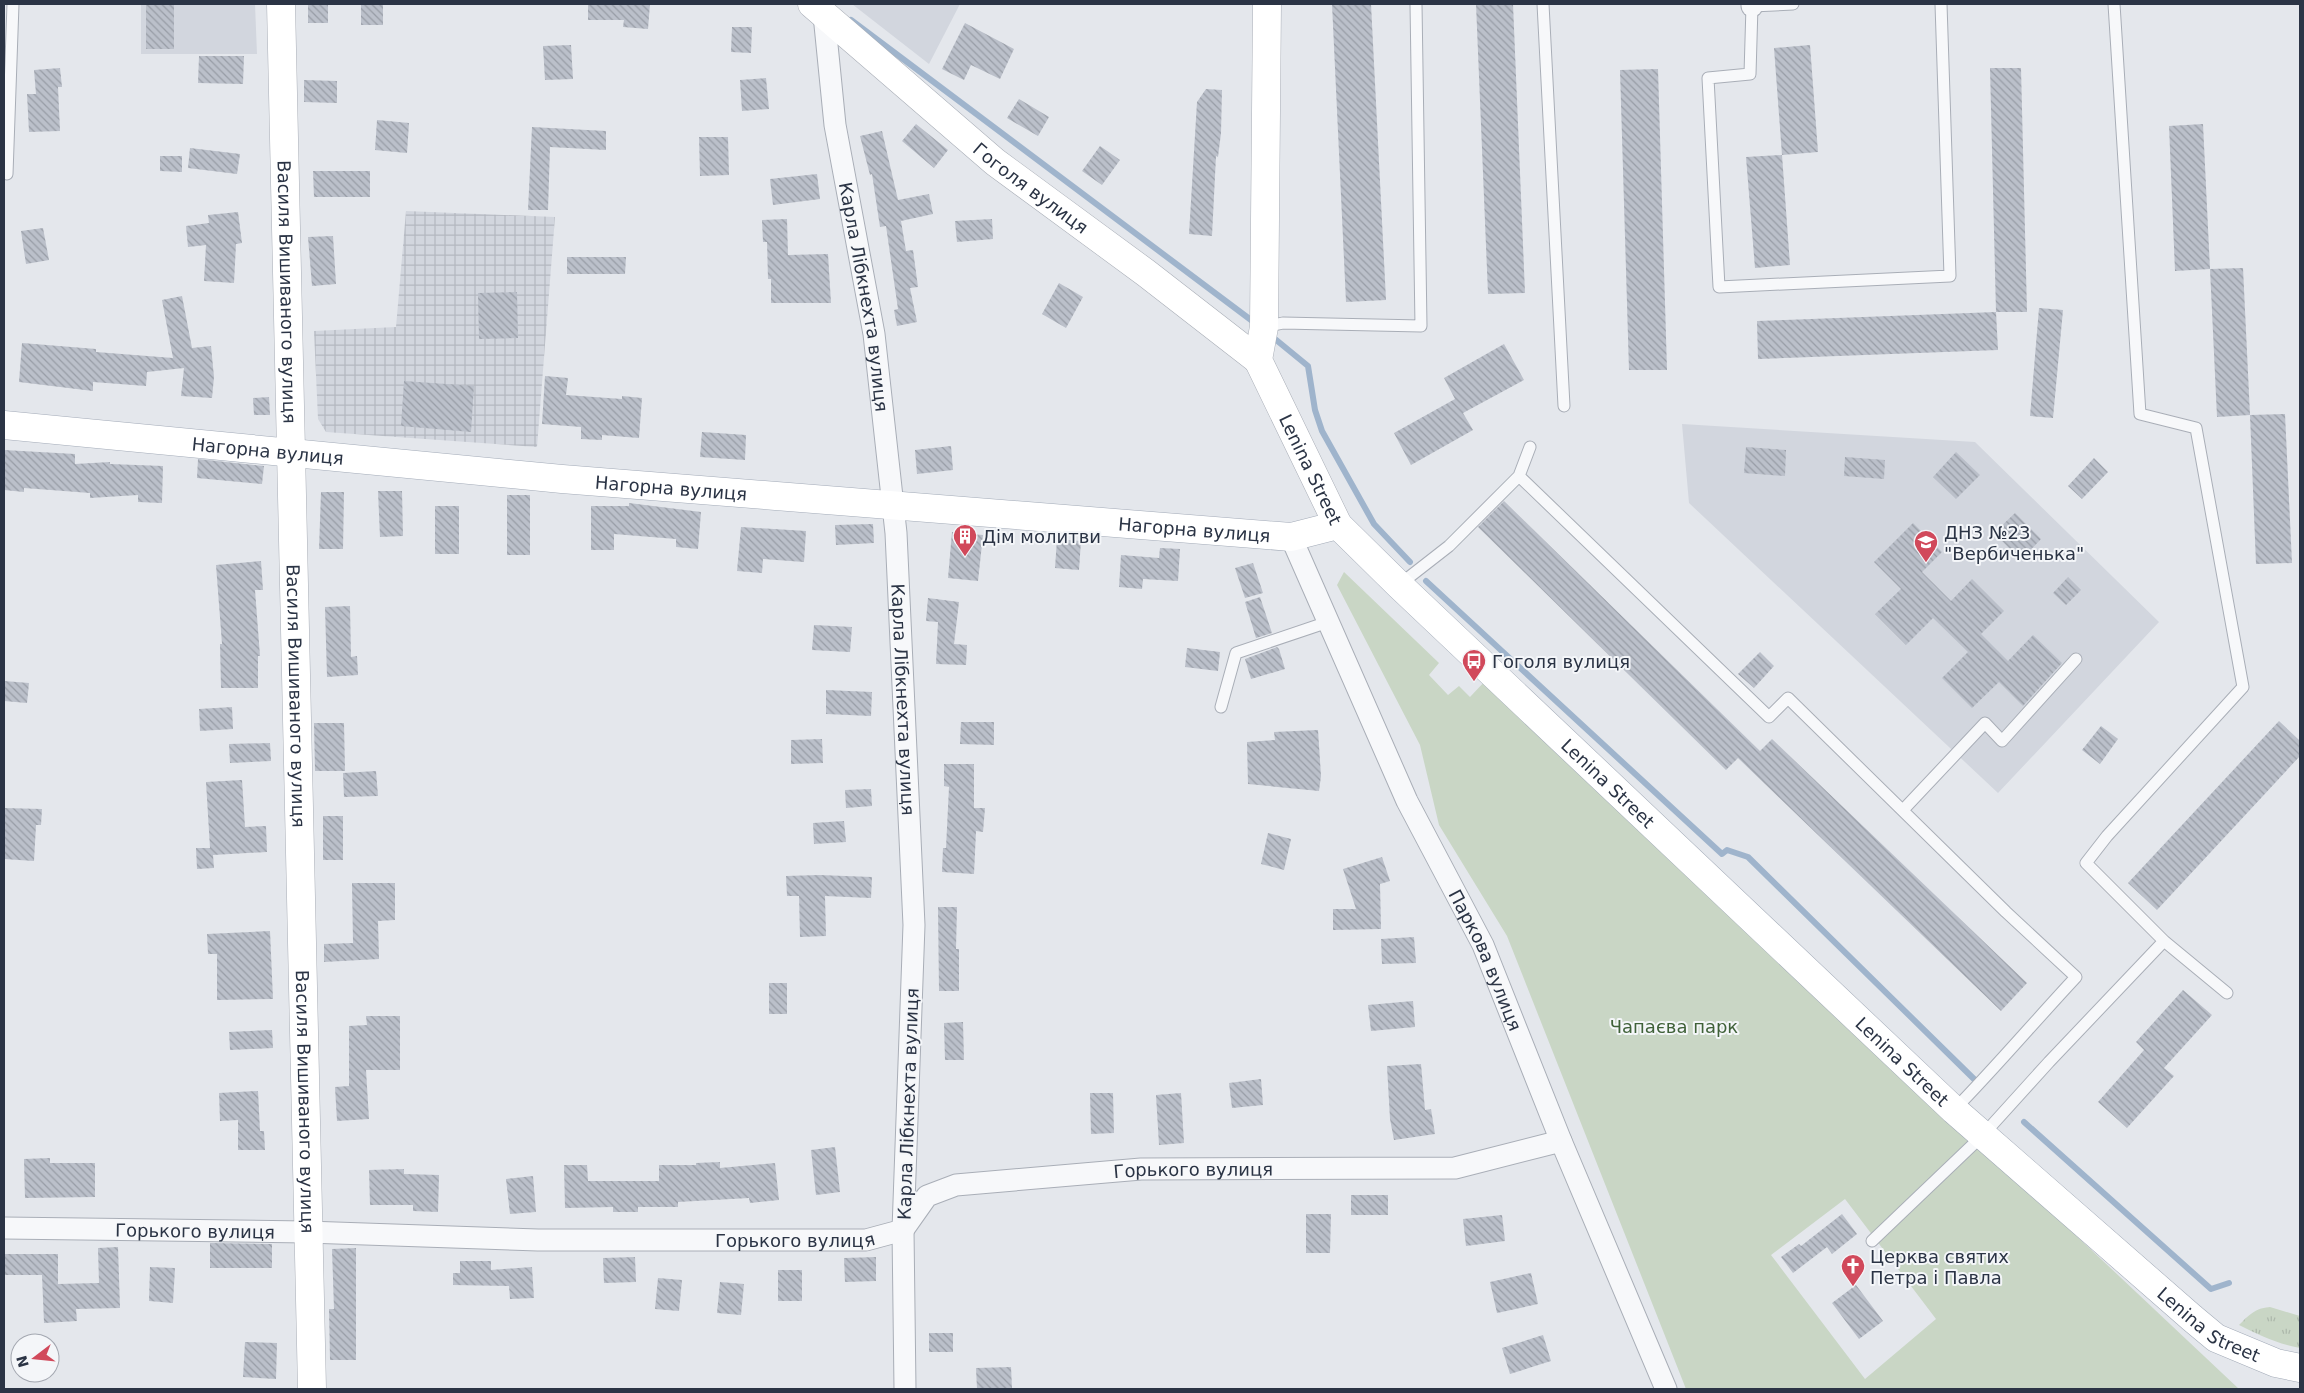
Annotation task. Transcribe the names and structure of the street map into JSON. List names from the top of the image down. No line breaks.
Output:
{"streets":{"main road":["Гоголя вулиця","Василя Вишиваного вулиця","Нагорна вулиця","Lenina Street"],"street":["Карла Лібкнехта вулиця","Паркова вулиця","Горького вулиця"]},"crossings":[["Гоголя вулиця","Карла Лібкнехта вулиця"],["Гоголя вулиця","Lenina Street"],["Василя Вишиваного вулиця","Нагорна вулиця"],["Василя Вишиваного вулиця","Горького вулиця"],["Карла Лібкнехта вулиця","Нагорна вулиця"],["Карла Лібкнехта вулиця","Горького вулиця"],["Нагорна вулиця","Lenina Street"],["Нагорна вулиця","Паркова вулиця"],["Паркова вулиця","Горького вулиця"]],"parks":["Чапаєва парк"],"places":{"building":["Дім молитви"],"school or university":["ДНЗ №23 \"Вербиченька\""],"bus stop":["Гоголя вулиця"],"church":["Церква святих Петра і Павла"]},"north":"left"}
